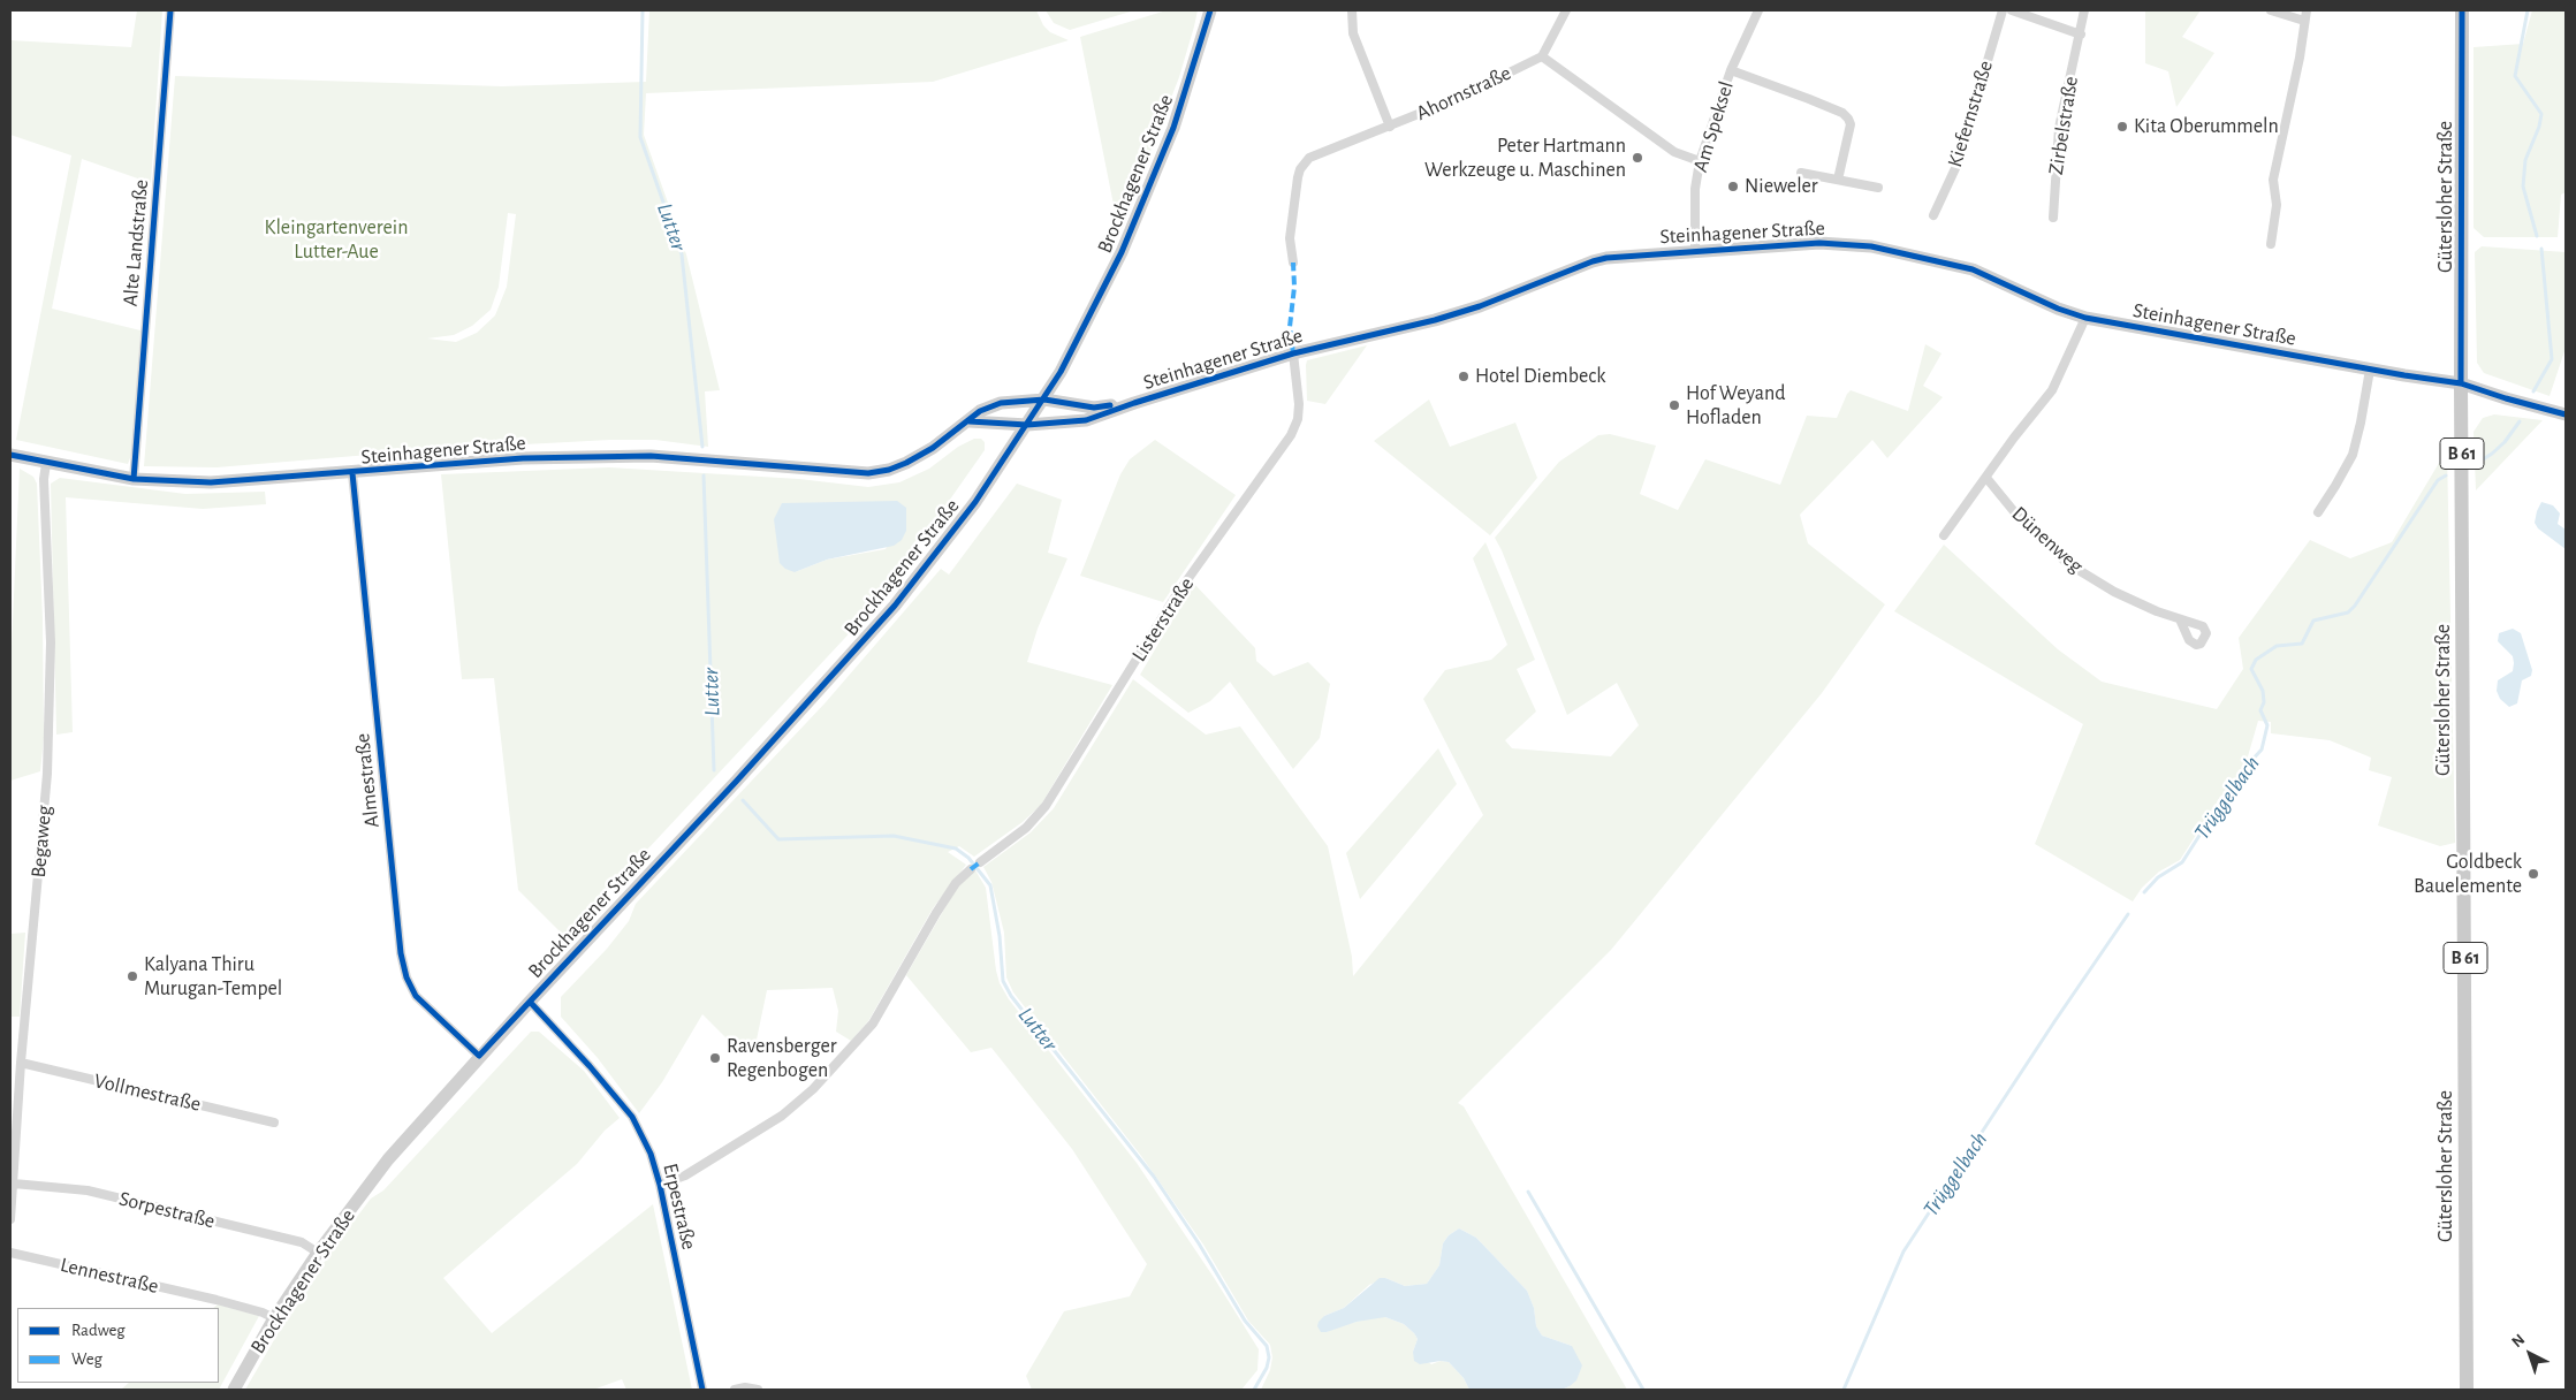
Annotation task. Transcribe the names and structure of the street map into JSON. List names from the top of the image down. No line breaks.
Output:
{"streets":{"main road":["Brockhagener Straße","Gütersloher Straße","Steinhagener Straße","B 61"],"street":["Ahornstraße","Kiefernstraße","Zirbelstraße","Am Speksel","Alte Landstraße","Dünenweg","Listerstraße","Almestraße","Begaweg","Vollmestraße","Erpestraße","Sorpestraße","Lennestraße"]},"crossings":[["Am Speksel","Steinhagener Straße"],["Brockhagener Straße","Steinhagener Straße"],["Brockhagener Straße","Almestraße"],["Brockhagener Straße","Erpestraße"],["Brockhagener Straße","Sorpestraße"],["Brockhagener Straße","Lennestraße"],["Gütersloher Straße","Steinhagener Straße"],["Steinhagener Straße","Alte Landstraße"],["Steinhagener Straße","Listerstraße"],["Steinhagener Straße","Almestraße"],["Steinhagener Straße","Begaweg"],["Begaweg","Vollmestraße"],["Begaweg","Sorpestraße"]],"water":["Lutter","Trüggelbach"],"parks":["Kleingartenverein Lutter-Aue"],"places":["Kita Oberummeln","Peter Hartmann Werkzeuge u. Maschinen","Nieweler","Hotel Diembeck","Hof Weyand Hofladen","Goldbeck Bauelemente","Kalyana Thiru Murugan-Tempel","Ravensberger Regenbogen"],"legend":["Radweg","Weg"],"north":"top left"}
